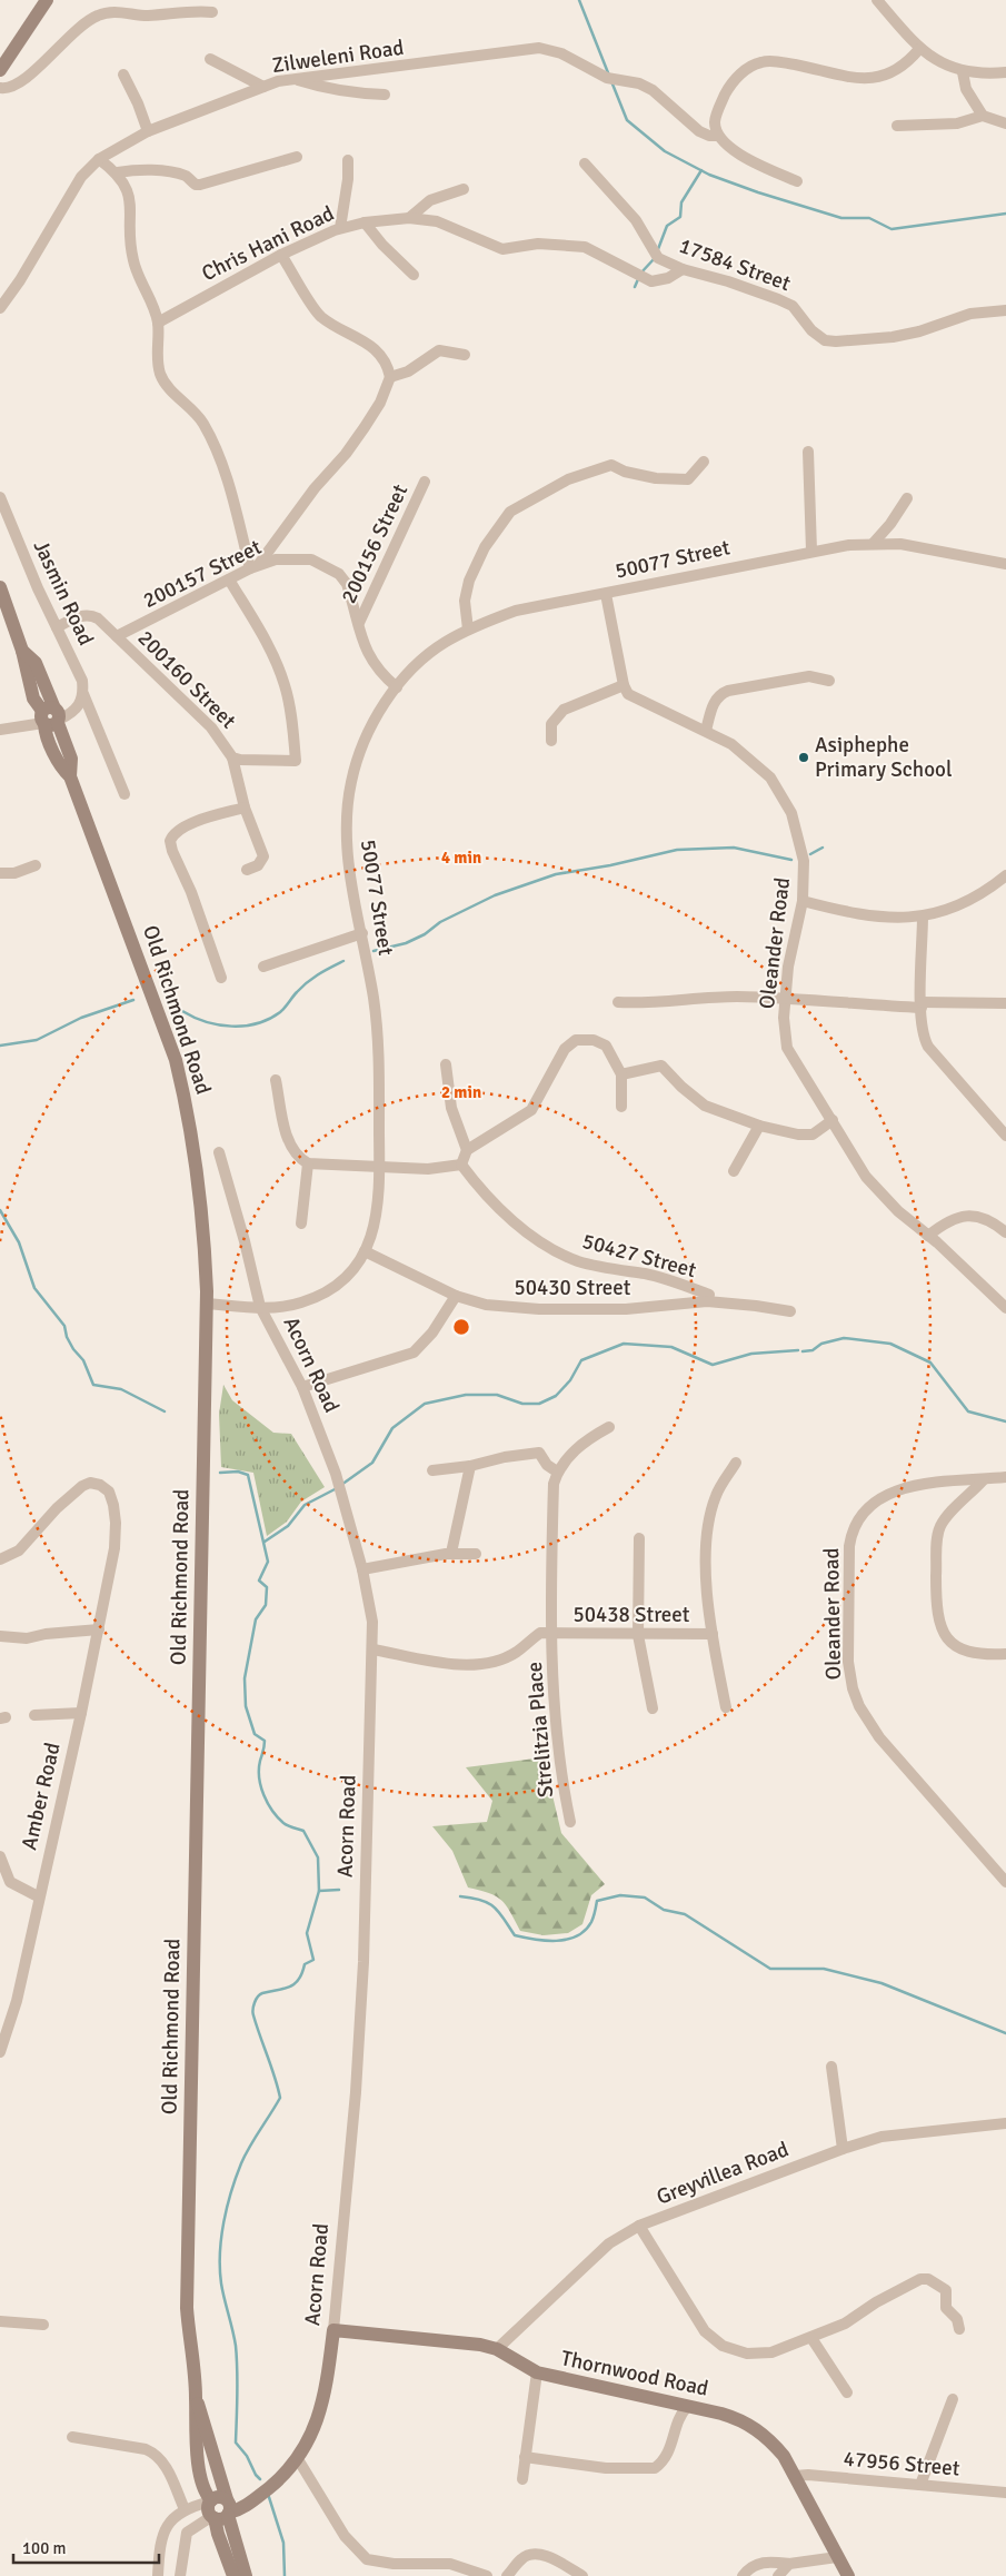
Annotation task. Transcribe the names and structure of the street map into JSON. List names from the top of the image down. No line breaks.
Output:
{"streets":{"street":["Zilweleni Road","Chris Hani Road","17584 Street","200156 Street","50077 Street","200157 Street","Jasmin Road","200160 Street","Oleander Road","Old Richmond Road","50427 Street","50430 Street","Acorn Road","50438 Street","Strelitzia Place","Amber Road","Greyvillea Road","Thornwood Road","47956 Street"]},"crossings":[["Chris Hani Road","17584 Street"],["200156 Street","200157 Street"],["50077 Street","200157 Street"],["50077 Street","Old Richmond Road"],["50077 Street","50430 Street"],["50077 Street","Acorn Road"],["200157 Street","200160 Street"],["Jasmin Road","200160 Street"],["Old Richmond Road","Acorn Road"],["50427 Street","50430 Street"],["Acorn Road","Strelitzia Place"],["Acorn Road","Thornwood Road"],["50438 Street","Strelitzia Place"],["Greyvillea Road","Thornwood Road"],["Thornwood Road","47956 Street"]],"places":["Asiphephe Primary School"],"scale_bar":"100 m","rings":["4 min","2 min"]}
